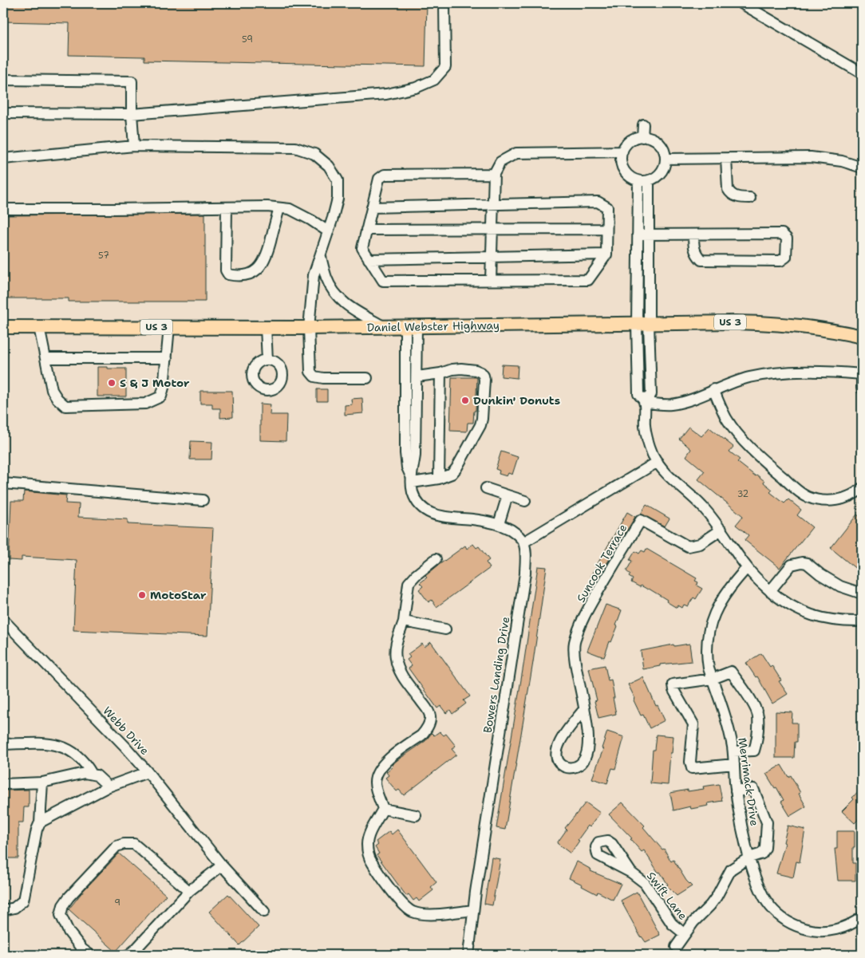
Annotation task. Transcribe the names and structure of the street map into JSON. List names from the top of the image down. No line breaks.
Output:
{"streets":{"main road":["US 3","Daniel Webster Highway"],"street":["Suncook Terrace","Bowers Landing Drive","Webb Drive","Merrimack Drive","Swift Lane"]},"places":["S & J Motor","Dunkin' Donuts","MotoStar"],"house_numbers":["59","57","32","9"]}
